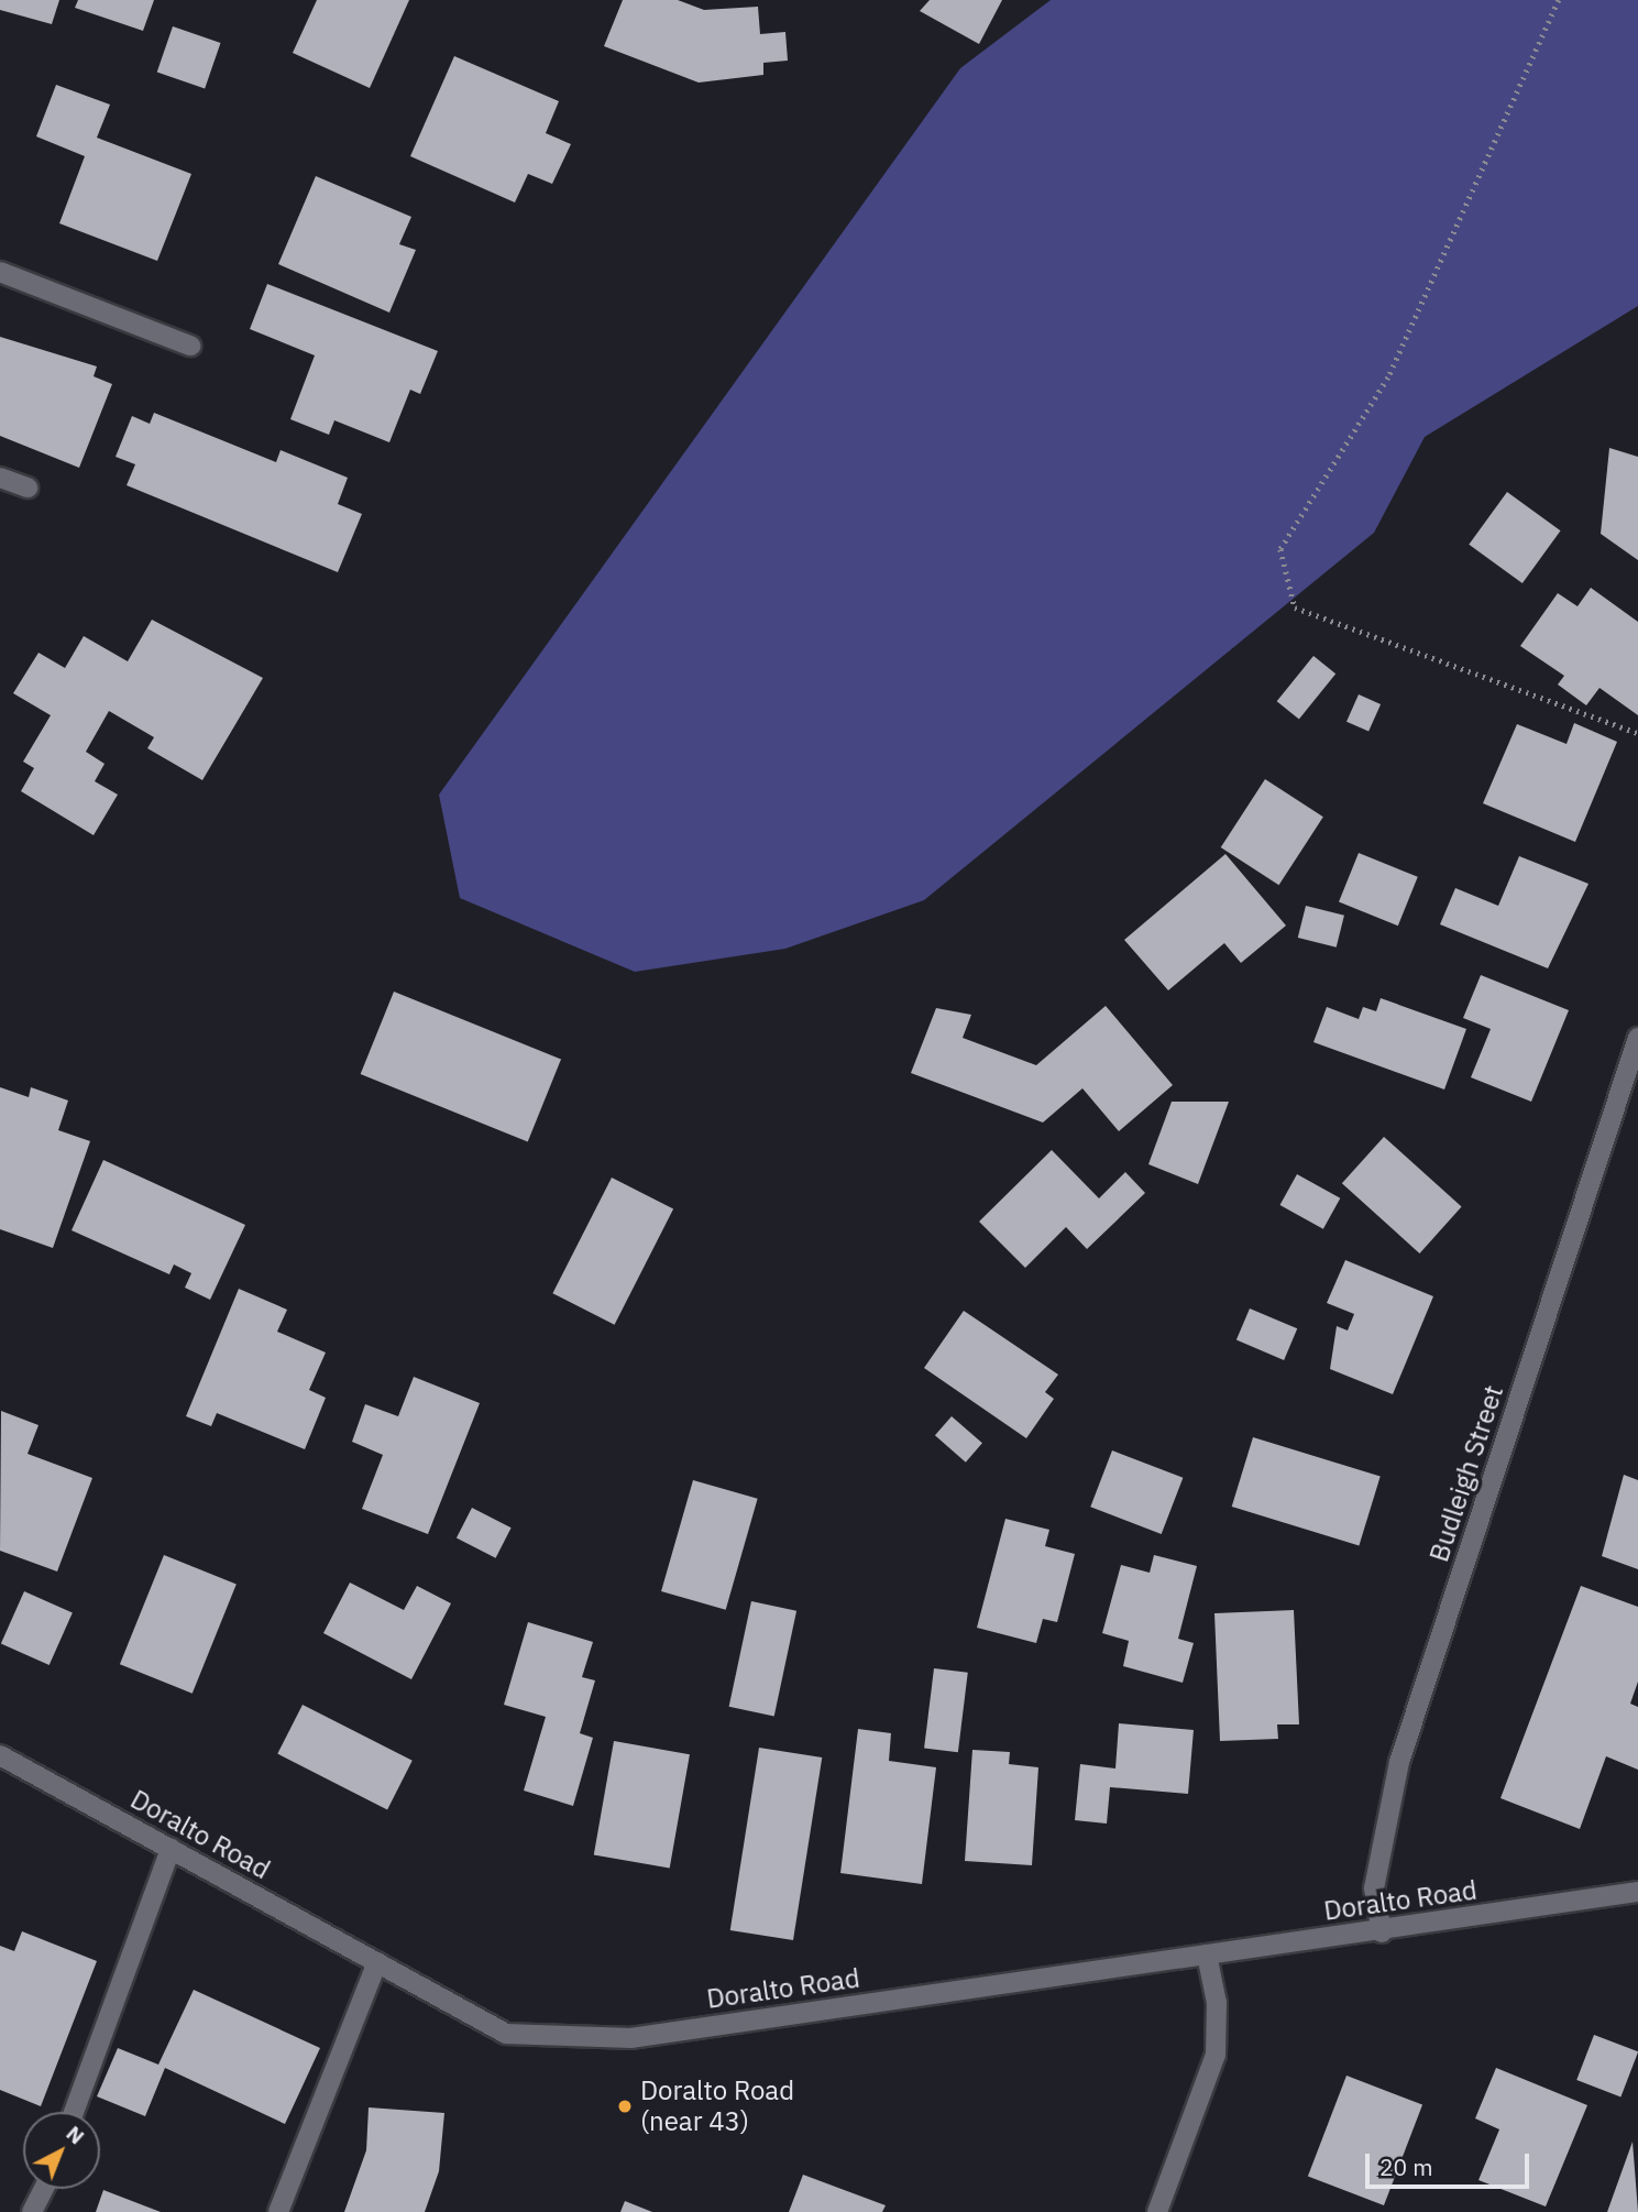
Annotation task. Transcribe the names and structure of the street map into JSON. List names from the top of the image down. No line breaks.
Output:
{"streets":{"street":["Budleigh Street","Doralto Road"]},"crossings":[["Budleigh Street","Doralto Road"]],"places":["Doralto Road (near 43)"],"scale_bar":"20 m","north":"top right"}
